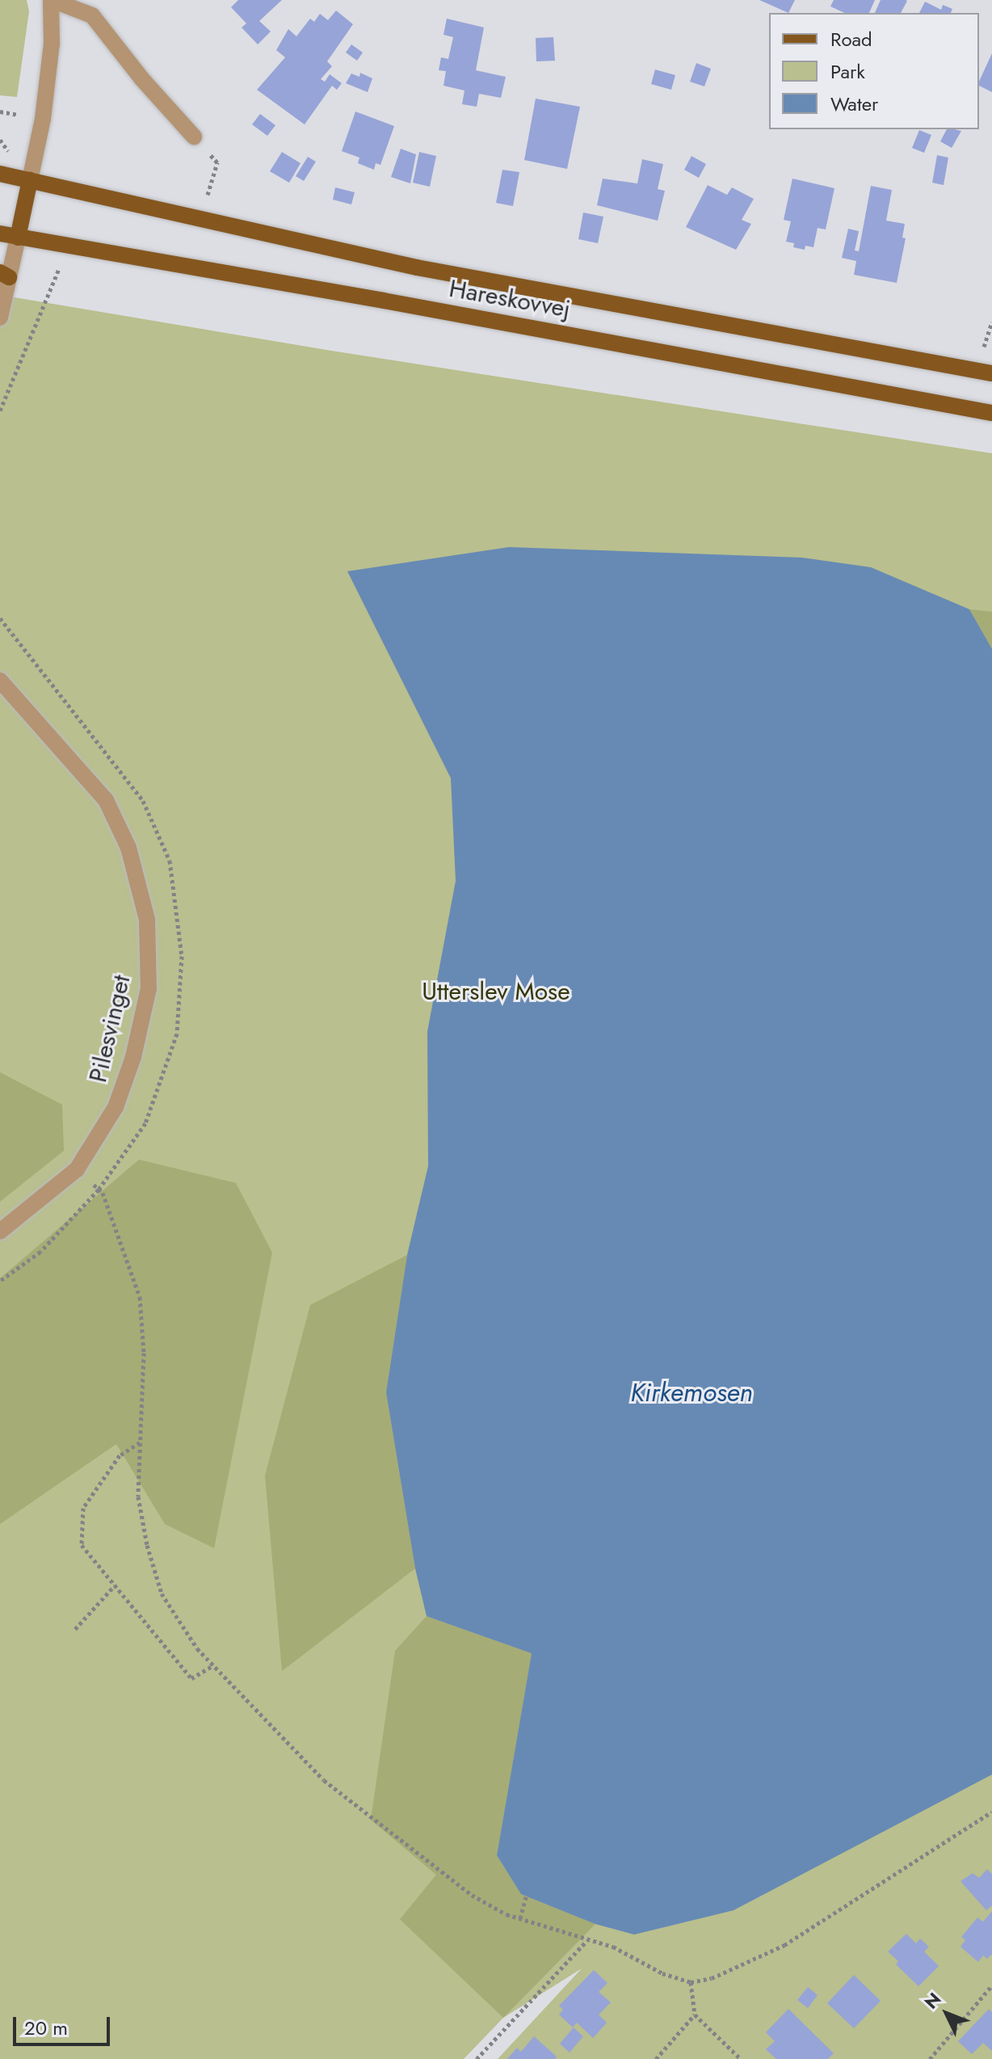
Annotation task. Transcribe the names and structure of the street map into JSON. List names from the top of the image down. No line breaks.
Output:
{"streets":{"main road":["Hareskovvej"],"street":["Pilesvinget"]},"water":["Kirkemosen"],"parks":["Utterslev Mose"],"legend":["Road","Park","Water"],"scale_bar":"20 m","north":"top left"}
